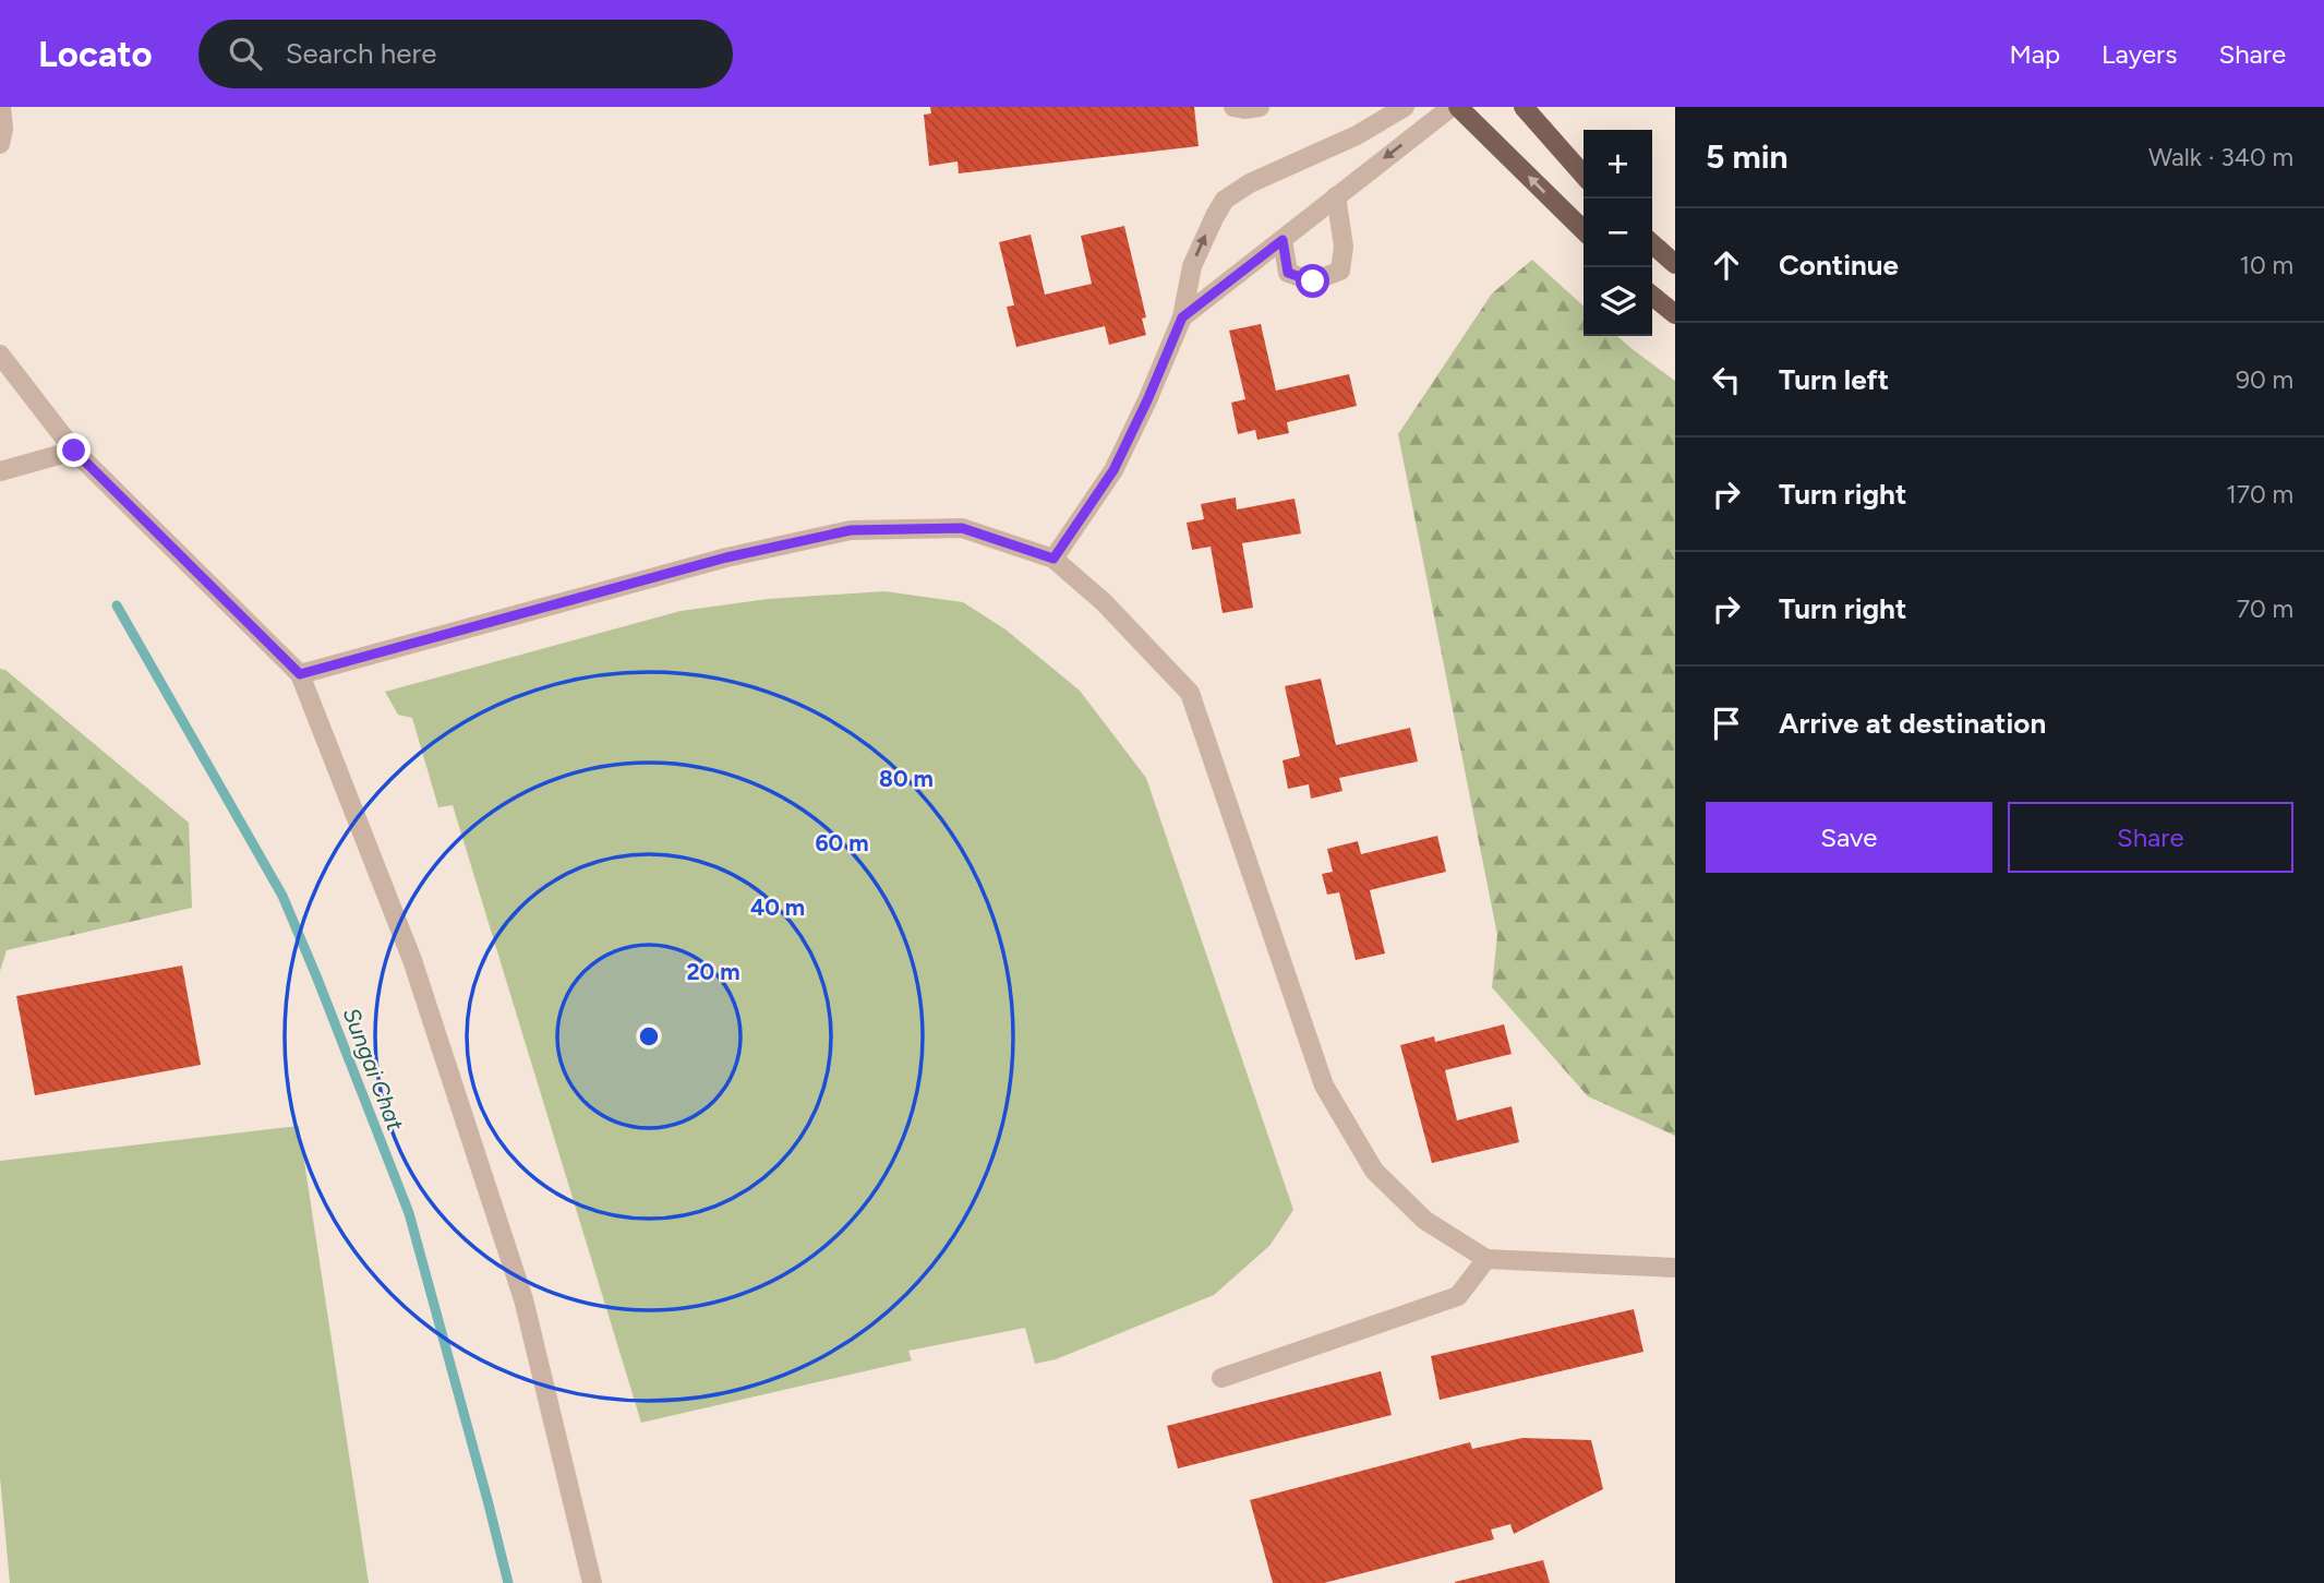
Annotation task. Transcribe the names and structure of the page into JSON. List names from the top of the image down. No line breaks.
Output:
{"water":["Sungai Chat"],"page":{"header":"Locato","search":"Search here","nav":["Map","Layers","Share"],"heading":["5 min","Walk · 340 m"],"map_buttons":["+","−"],"list":[["Continue","10 m"],["Turn left","90 m"],["Turn right","170 m"],["Turn right","70 m"],"Arrive at destination"],"buttons":["Save","Share"]},"rings":["80 m","60 m","40 m","20 m"]}
